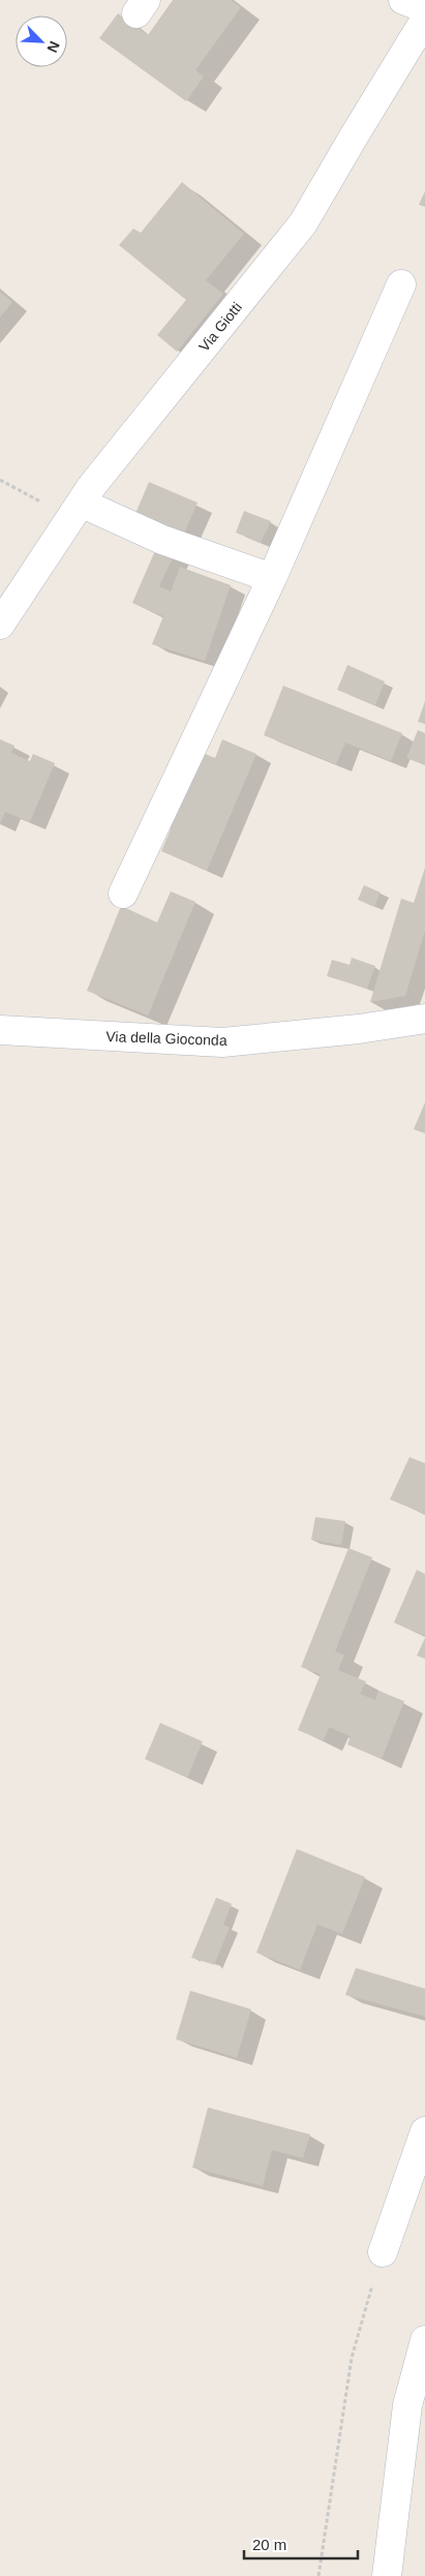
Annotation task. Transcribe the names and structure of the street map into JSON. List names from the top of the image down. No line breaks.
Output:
{"streets":{"street":["Via Giotti","Via della Gioconda"]},"scale_bar":"20 m","north":"bottom right"}
